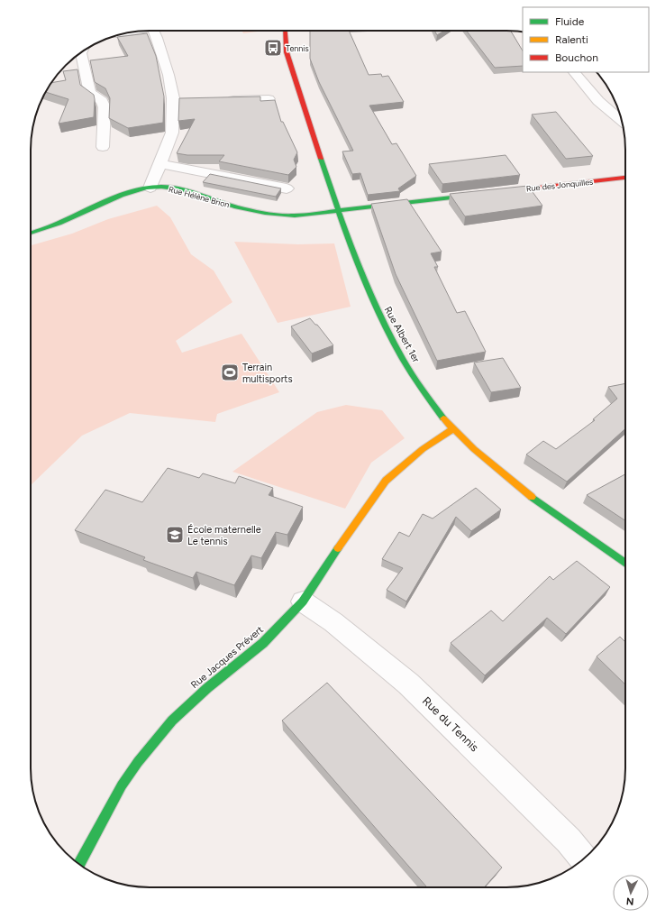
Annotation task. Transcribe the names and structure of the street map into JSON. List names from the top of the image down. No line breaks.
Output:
{"streets":{"street":["Rue des Jonquilles","Rue Hélène Brion","Rue Albert 1er","Rue Jacques Prévert","Rue du Tennis"]},"crossings":[["Rue des Jonquilles","Rue Hélène Brion"],["Rue des Jonquilles","Rue Albert 1er"],["Rue Hélène Brion","Rue Albert 1er"],["Rue Albert 1er","Rue Jacques Prévert"],["Rue Jacques Prévert","Rue du Tennis"]],"places":{"bus stop":["Tennis"],"sports":["Terrain multisports"],"school or university":["École maternelle Le tennis"]},"legend":["Fluide","Ralenti","Bouchon"],"north":"bottom"}
